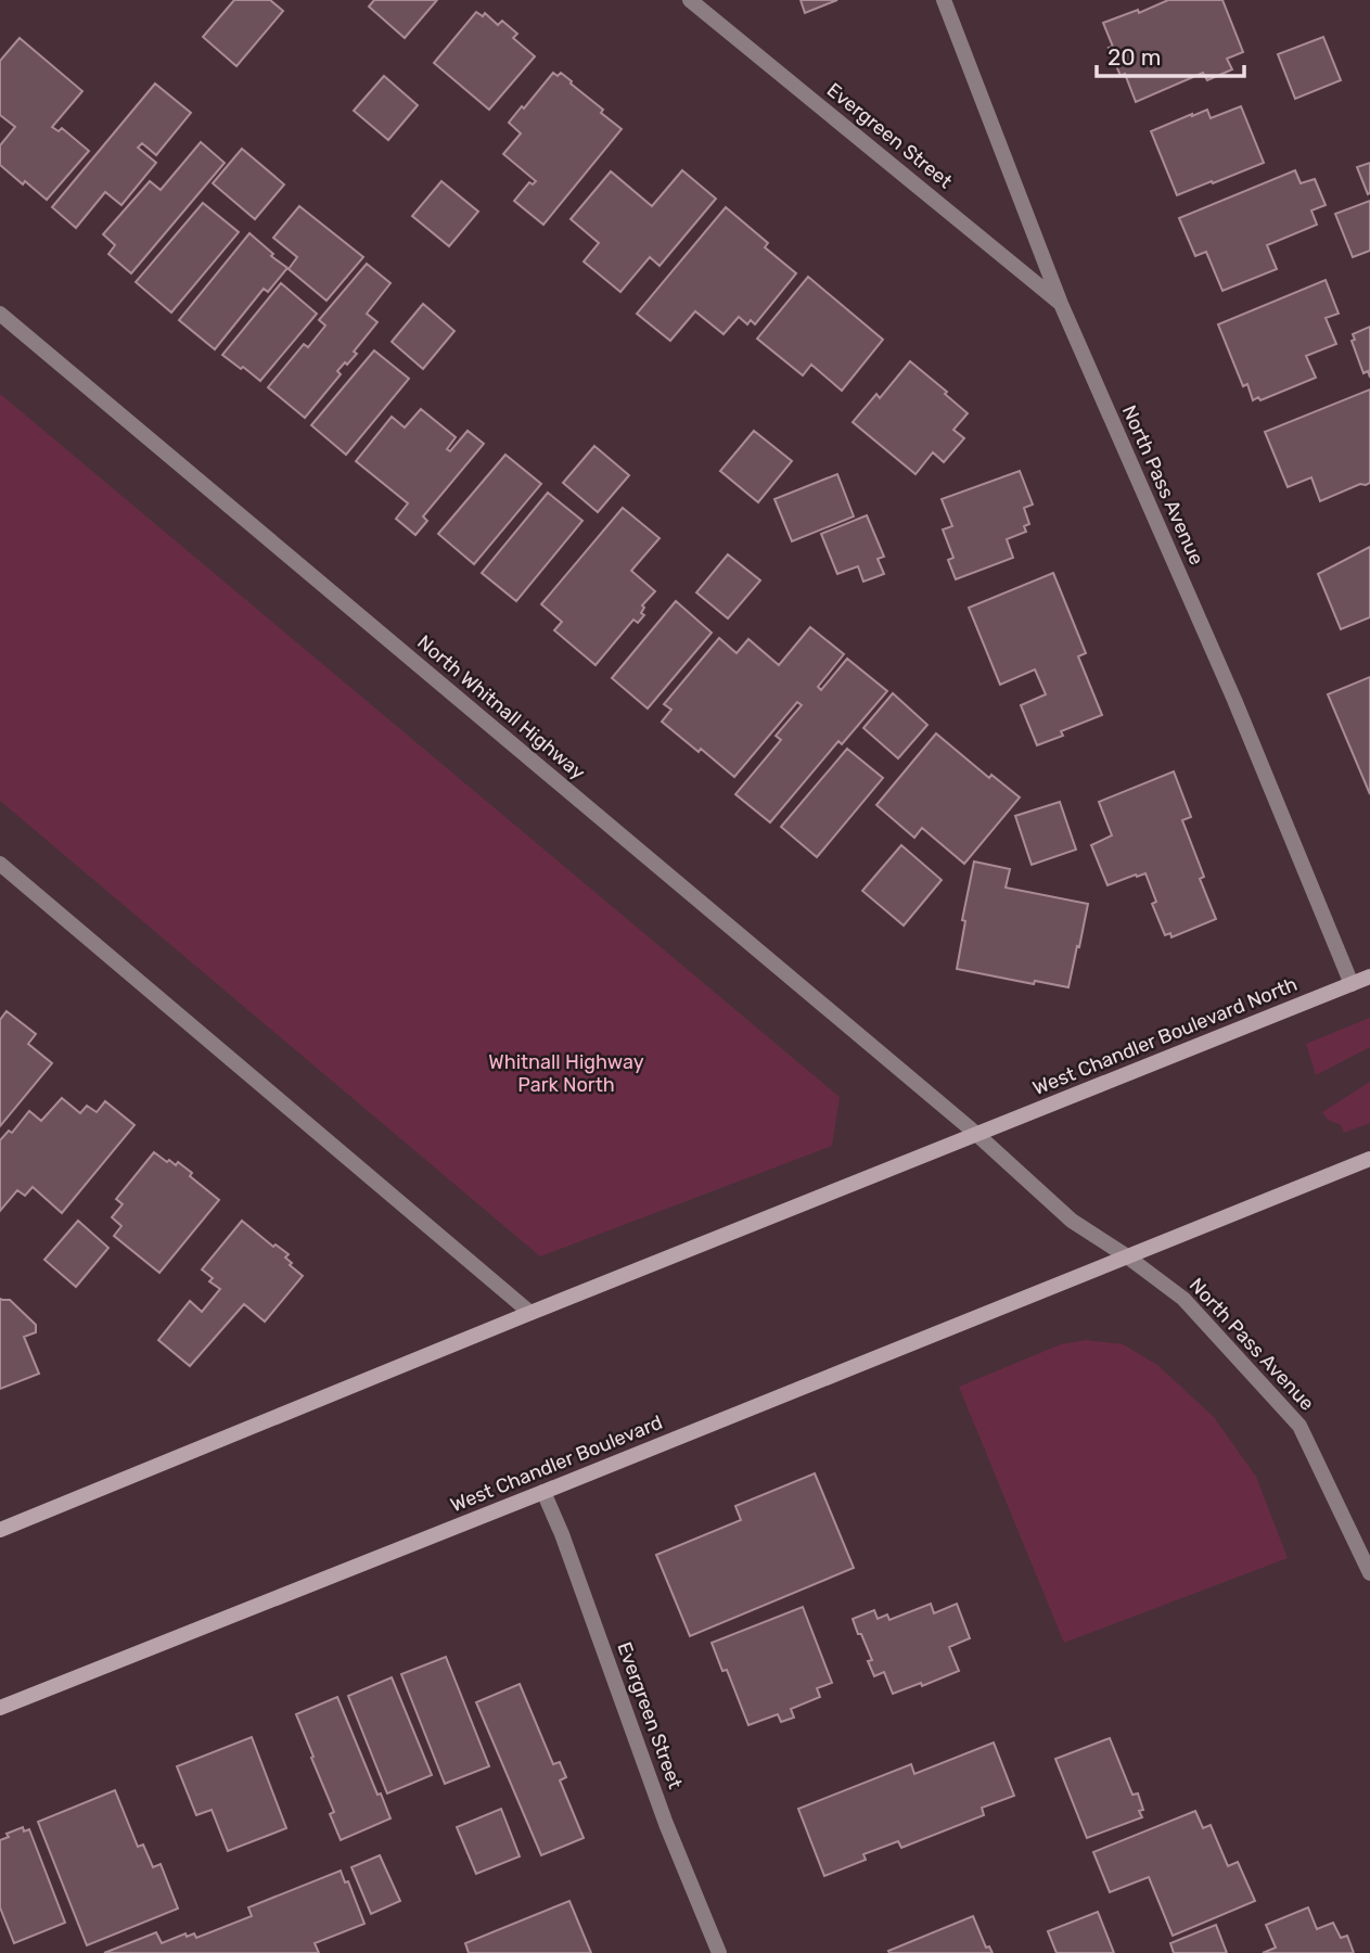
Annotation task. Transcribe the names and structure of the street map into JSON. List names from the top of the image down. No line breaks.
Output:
{"streets":{"main road":["West Chandler Boulevard North","West Chandler Boulevard"],"street":["Evergreen Street","North Pass Avenue","North Whitnall Highway"]},"crossings":[["Evergreen Street","North Pass Avenue"],["Evergreen Street","West Chandler Boulevard"],["North Pass Avenue","North Whitnall Highway"],["North Pass Avenue","West Chandler Boulevard North"],["North Pass Avenue","West Chandler Boulevard"],["North Whitnall Highway","West Chandler Boulevard North"]],"parks":["Whitnall Highway Park North"],"scale_bar":"20 m"}
